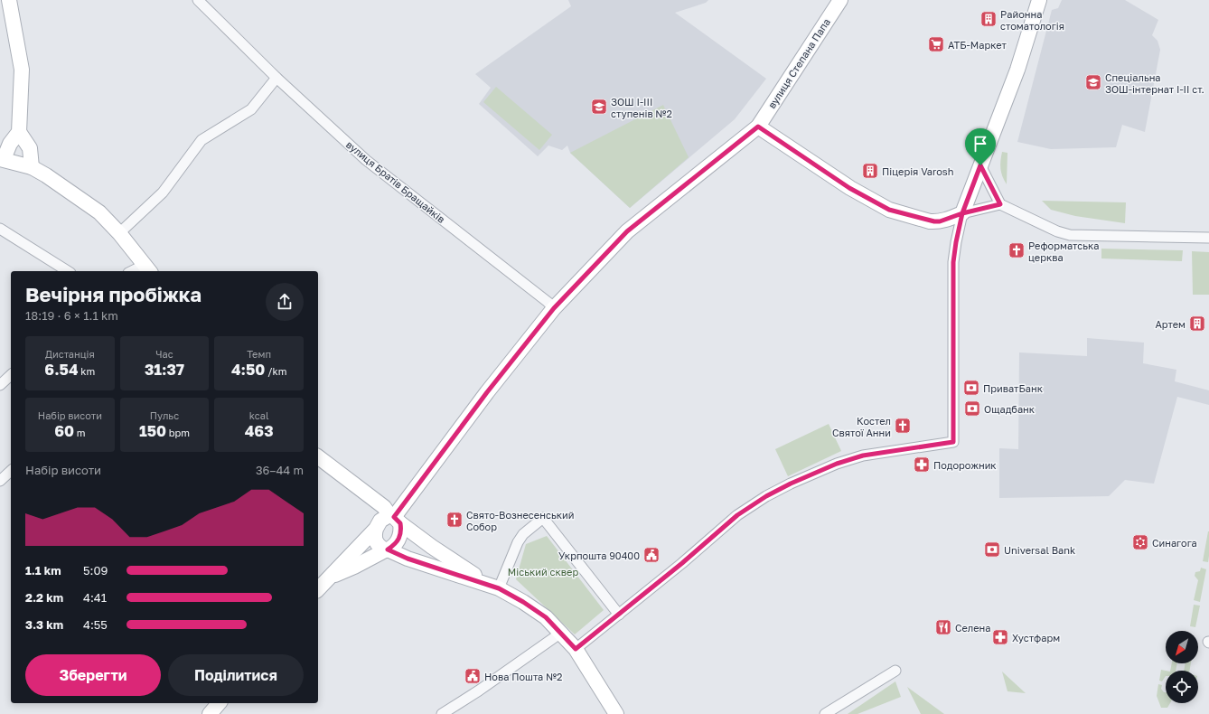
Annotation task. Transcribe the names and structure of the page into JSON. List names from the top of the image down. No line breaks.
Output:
{"streets":{"main road":["вулиця Степана Папа"],"street":["вулиця Братів Бращайків"]},"crossings":[["вулиця Степана Папа","вулиця Братів Бращайків"]],"parks":["Міський сквер"],"places":{"building":["Районна стоматологія","Піцерія Varosh","Артем"],"supermarket":["АТБ-Маркет"],"school or university":["Спеціальна ЗОШ-інтернат І-ІІ ст.","ЗОШ І-ІІІ ступенів №2"],"church":["Реформатська церква","Костел Святої Анни","Свято-Вознесенський Собор"],"bank":["ПриватБанк","Ощадбанк","Universal Bank"],"pharmacy":["Подорожник","Хустфарм"],"synagogue":["Синагога"],"public building":["Укрпошта 90400","Нова Пошта №2"],"restaurant":["Селена"]},"north":"bottom left","page":{"heading":["Вечірня пробіжка","18:19 · 6 × 1.1 km"],"stats":[["Дистанція","6.54 km"],["Час","31:37"],["Темп","4:50 /km"],["Набір висоти","60 m"],["Пульс","150 bpm"],["kcal","463"]],"chart":["Набір висоти","36–44 m"],"list":[{"name":"1.1 km","note":"5:09"},{"name":"2.2 km","note":"4:41"},{"name":"3.3 km","note":"4:55"}],"buttons":["Зберегти","Поділитися"]}}
